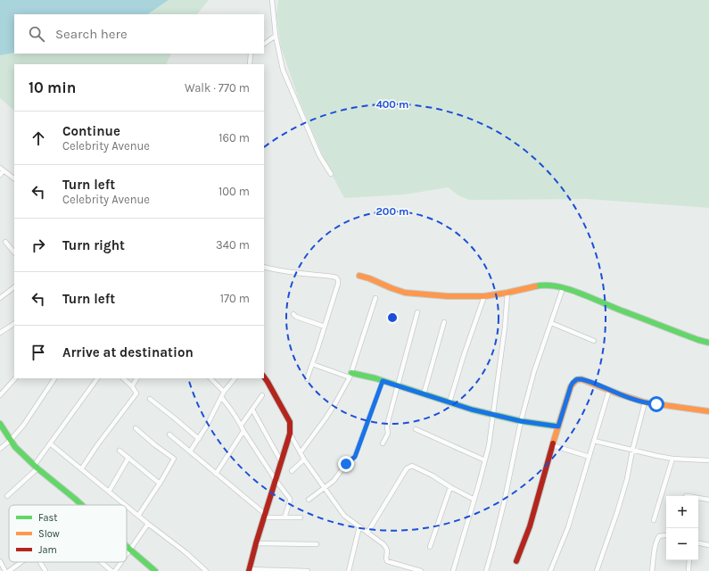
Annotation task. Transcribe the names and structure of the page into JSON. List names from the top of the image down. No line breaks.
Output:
{"legend":["Fast","Slow","Jam"],"page":{"search":"Search here","heading":["10 min","Walk · 770 m"],"list":[["Continue","Celebrity Avenue","160 m"],["Turn left","Celebrity Avenue","100 m"],["Turn right","340 m"],["Turn left","170 m"],"Arrive at destination"],"map_buttons":["+","−"]},"rings":["400 m","200 m"]}
